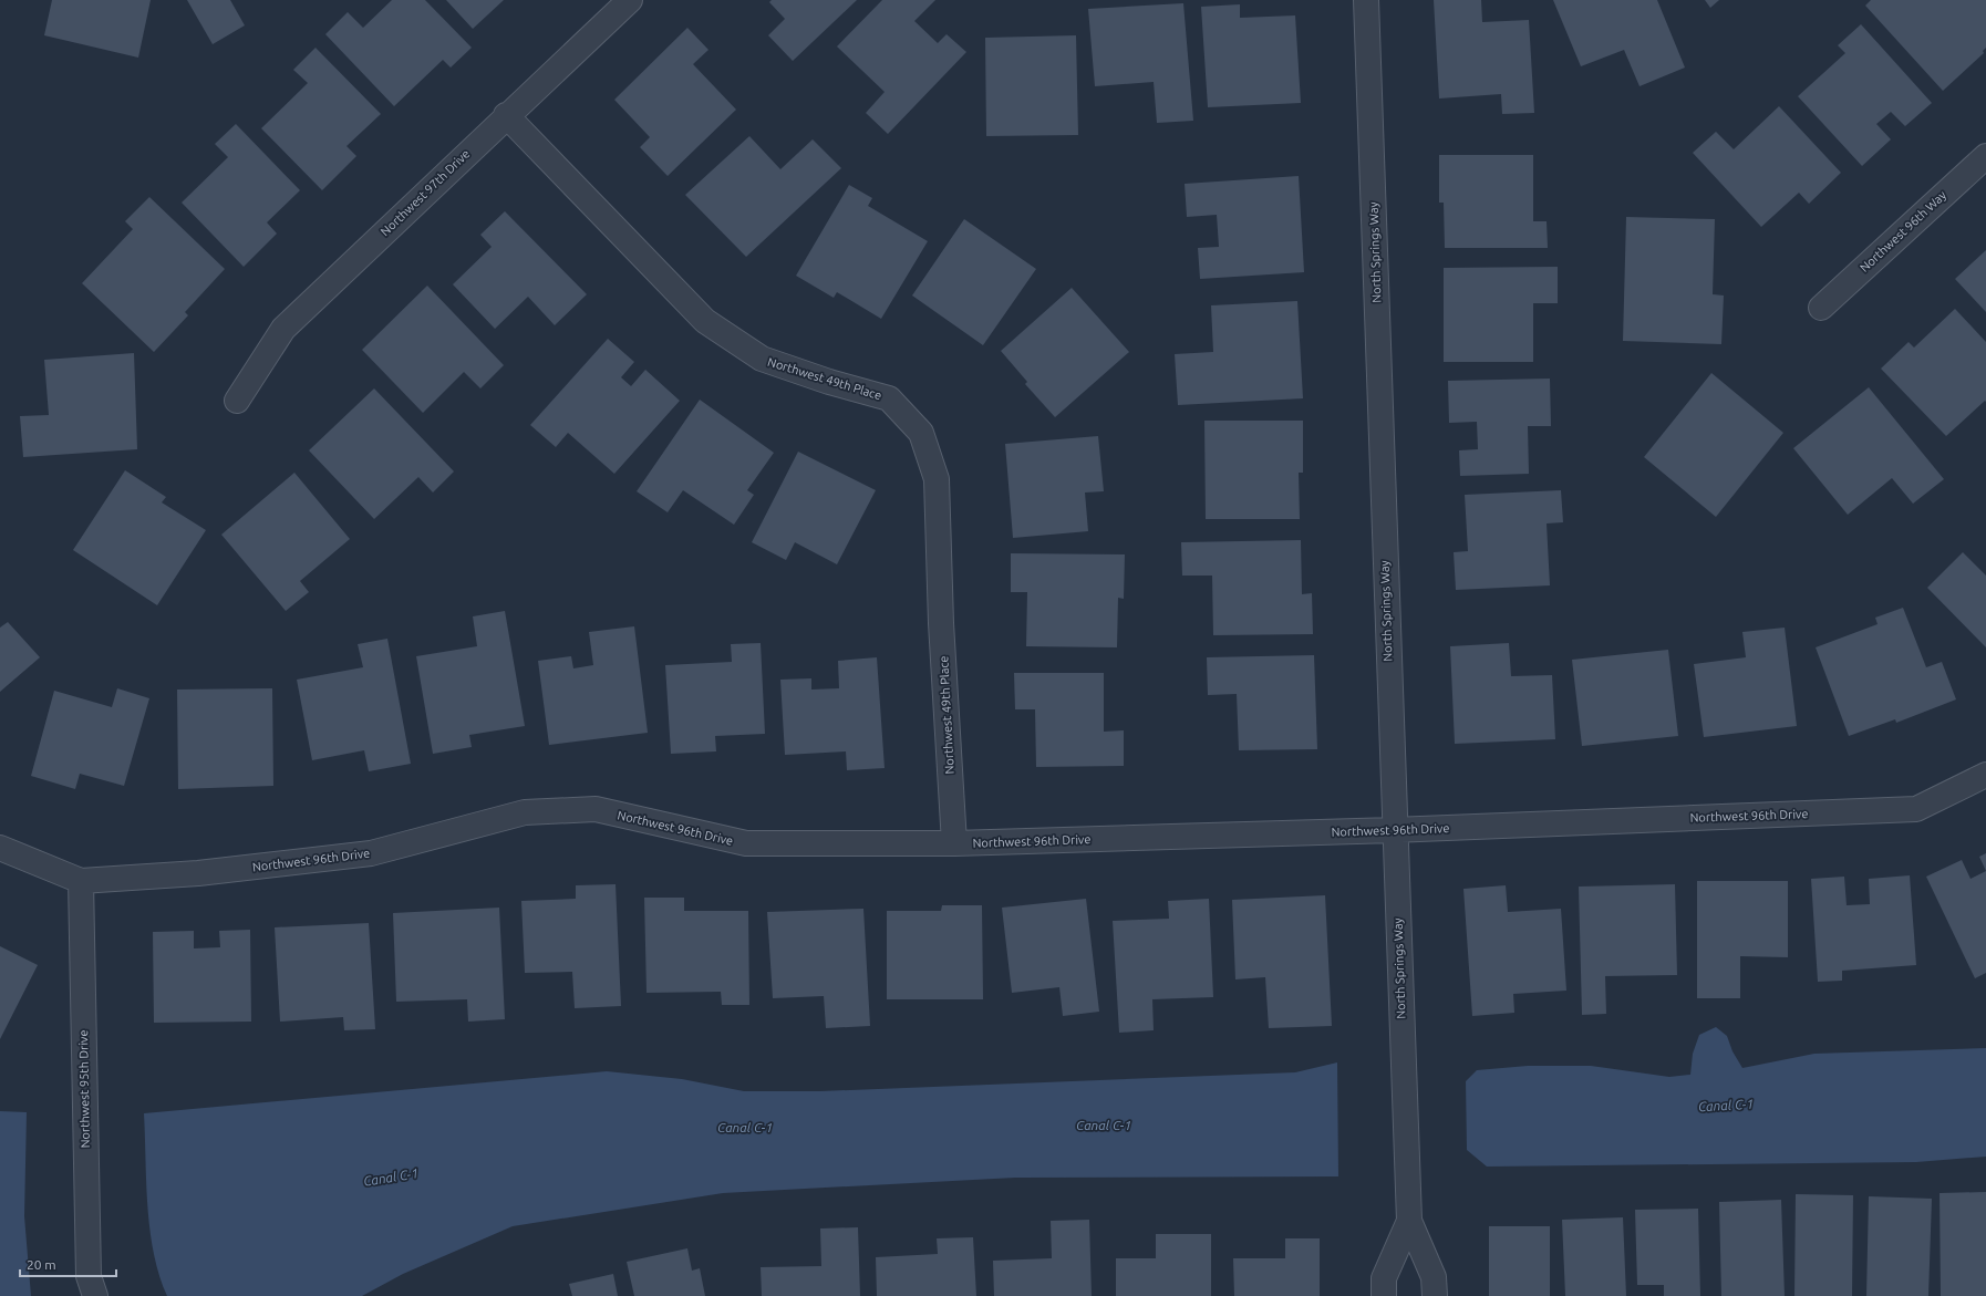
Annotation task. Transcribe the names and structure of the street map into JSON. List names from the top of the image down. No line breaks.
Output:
{"streets":{"street":["Northwest 97th Drive","Northwest 96th Way","North Springs Way","Northwest 49th Place","Northwest 96th Drive","Northwest 95th Drive"]},"crossings":[["Northwest 97th Drive","Northwest 49th Place"],["North Springs Way","Northwest 96th Drive"],["Northwest 49th Place","Northwest 96th Drive"],["Northwest 96th Drive","Northwest 95th Drive"]],"water":["Canal C-1"],"scale_bar":"20 m"}
